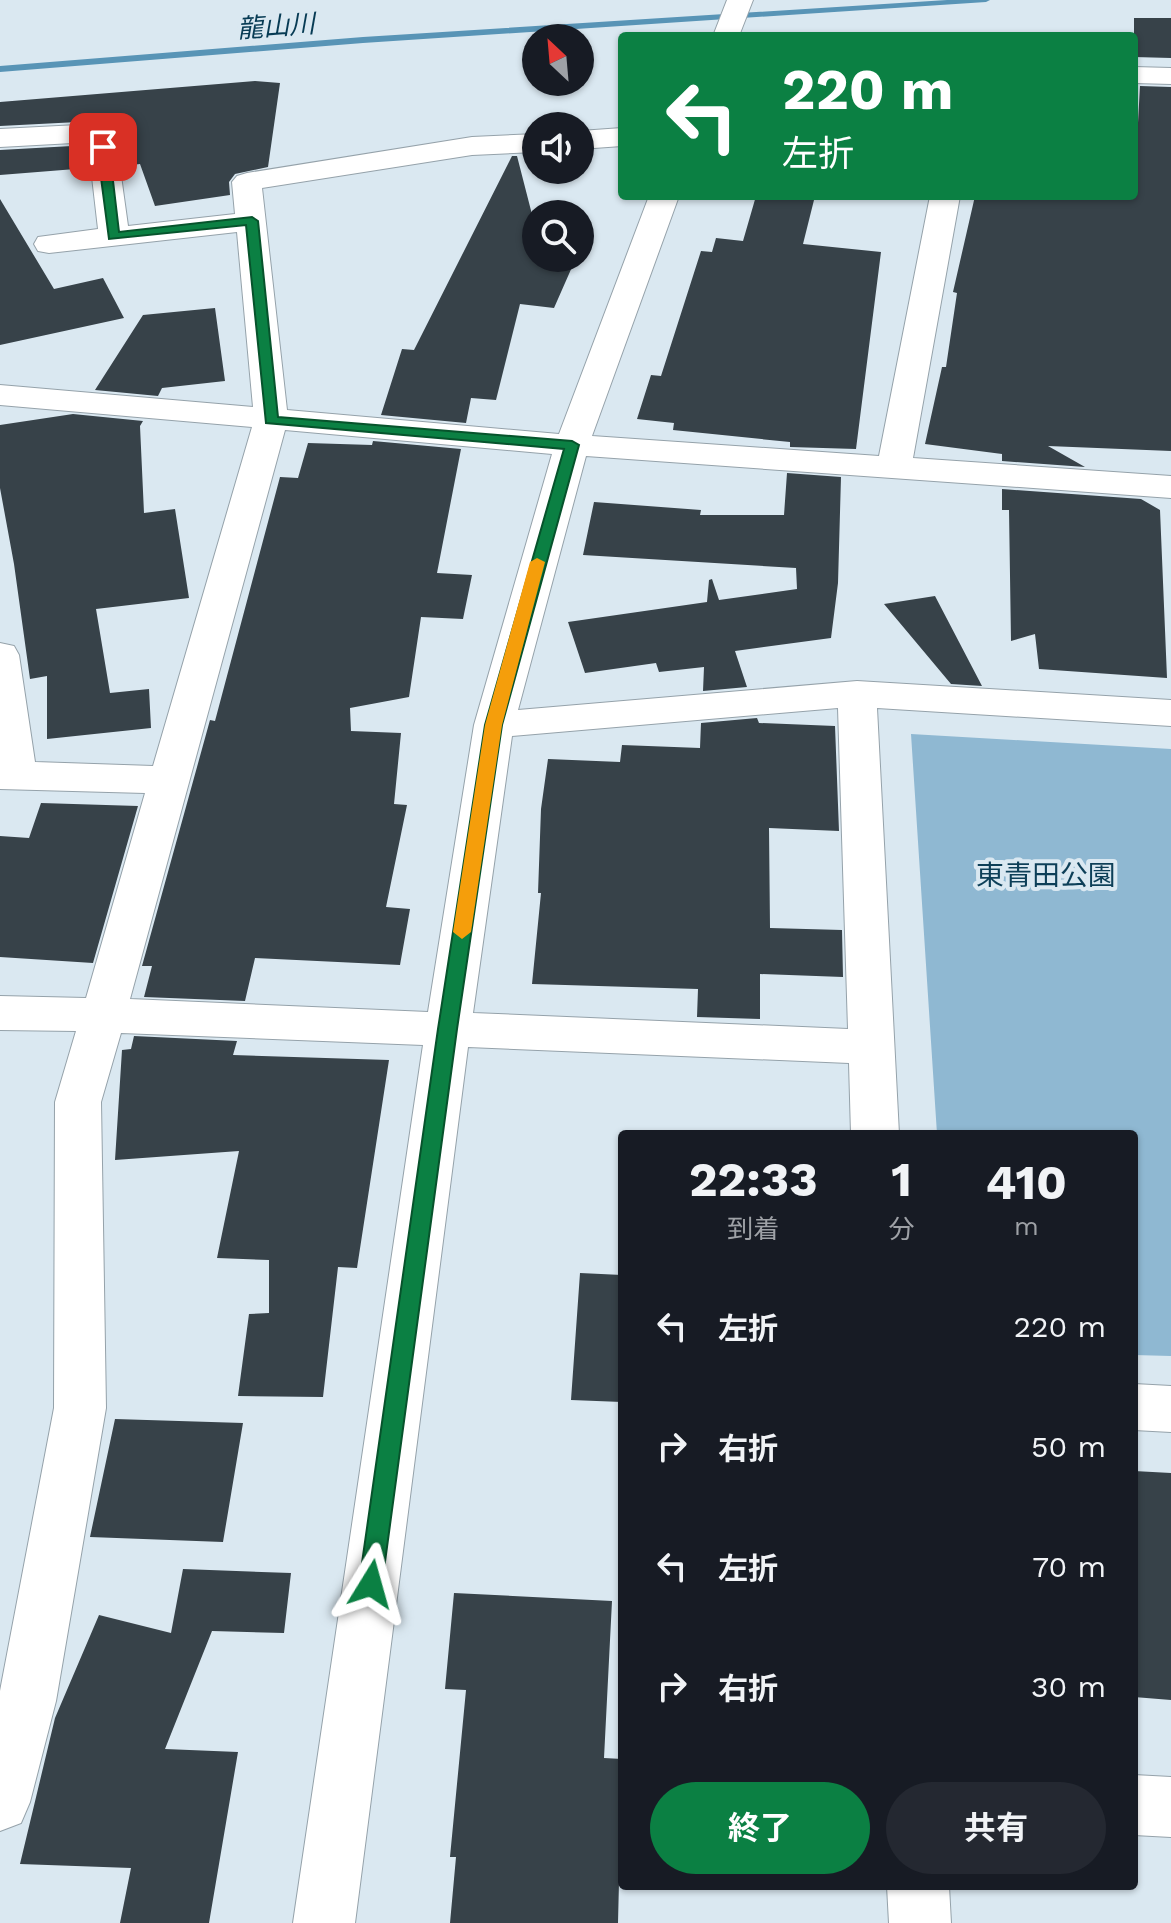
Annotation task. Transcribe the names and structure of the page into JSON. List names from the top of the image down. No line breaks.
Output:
{"water":["龍山川"],"parks":["東青田公園"],"north":"top left","page":{"turn":["220 m","左折"],"eta":["22:33","到着","1","分","410","m"],"list":[{"name":"左折","value":"220 m"},{"name":"右折","value":"50 m"},{"name":"左折","value":"70 m"},{"name":"右折","value":"30 m"}],"buttons":["終了","共有"]}}
